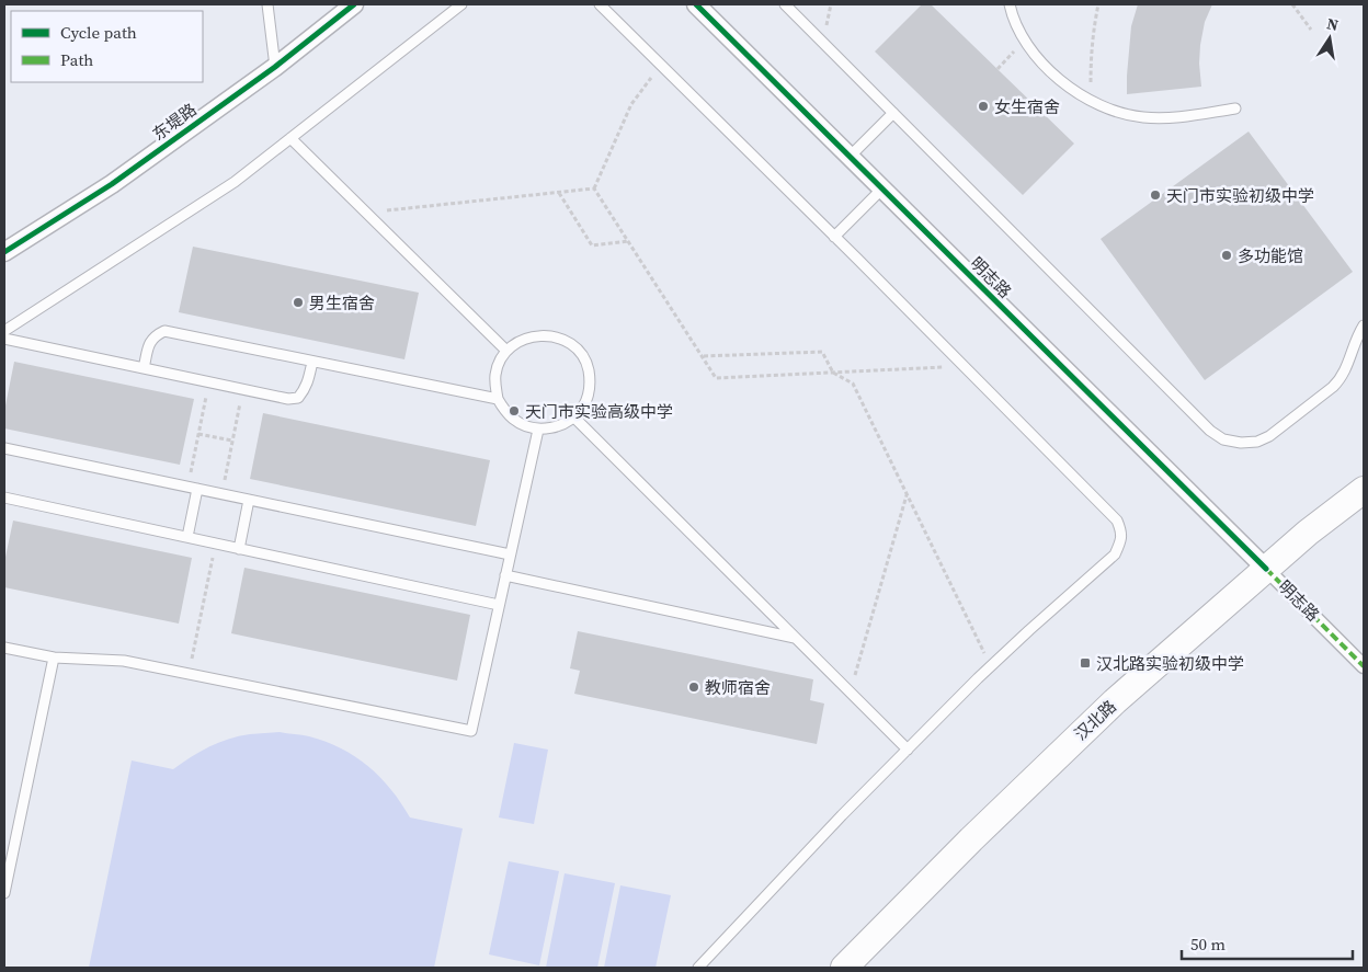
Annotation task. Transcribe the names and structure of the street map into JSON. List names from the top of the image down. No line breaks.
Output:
{"streets":{"main road":["汉北路"],"street":["东堤路","明志路"]},"crossings":[["明志路","汉北路"]],"places":{"other":["女生宿舍","天门市实验初级中学","多功能馆","男生宿舍","天门市实验高级中学","教师宿舍"],"transit":["汉北路实验初级中学"]},"legend":["Cycle path","Path"],"scale_bar":"50 m","north":"top"}
